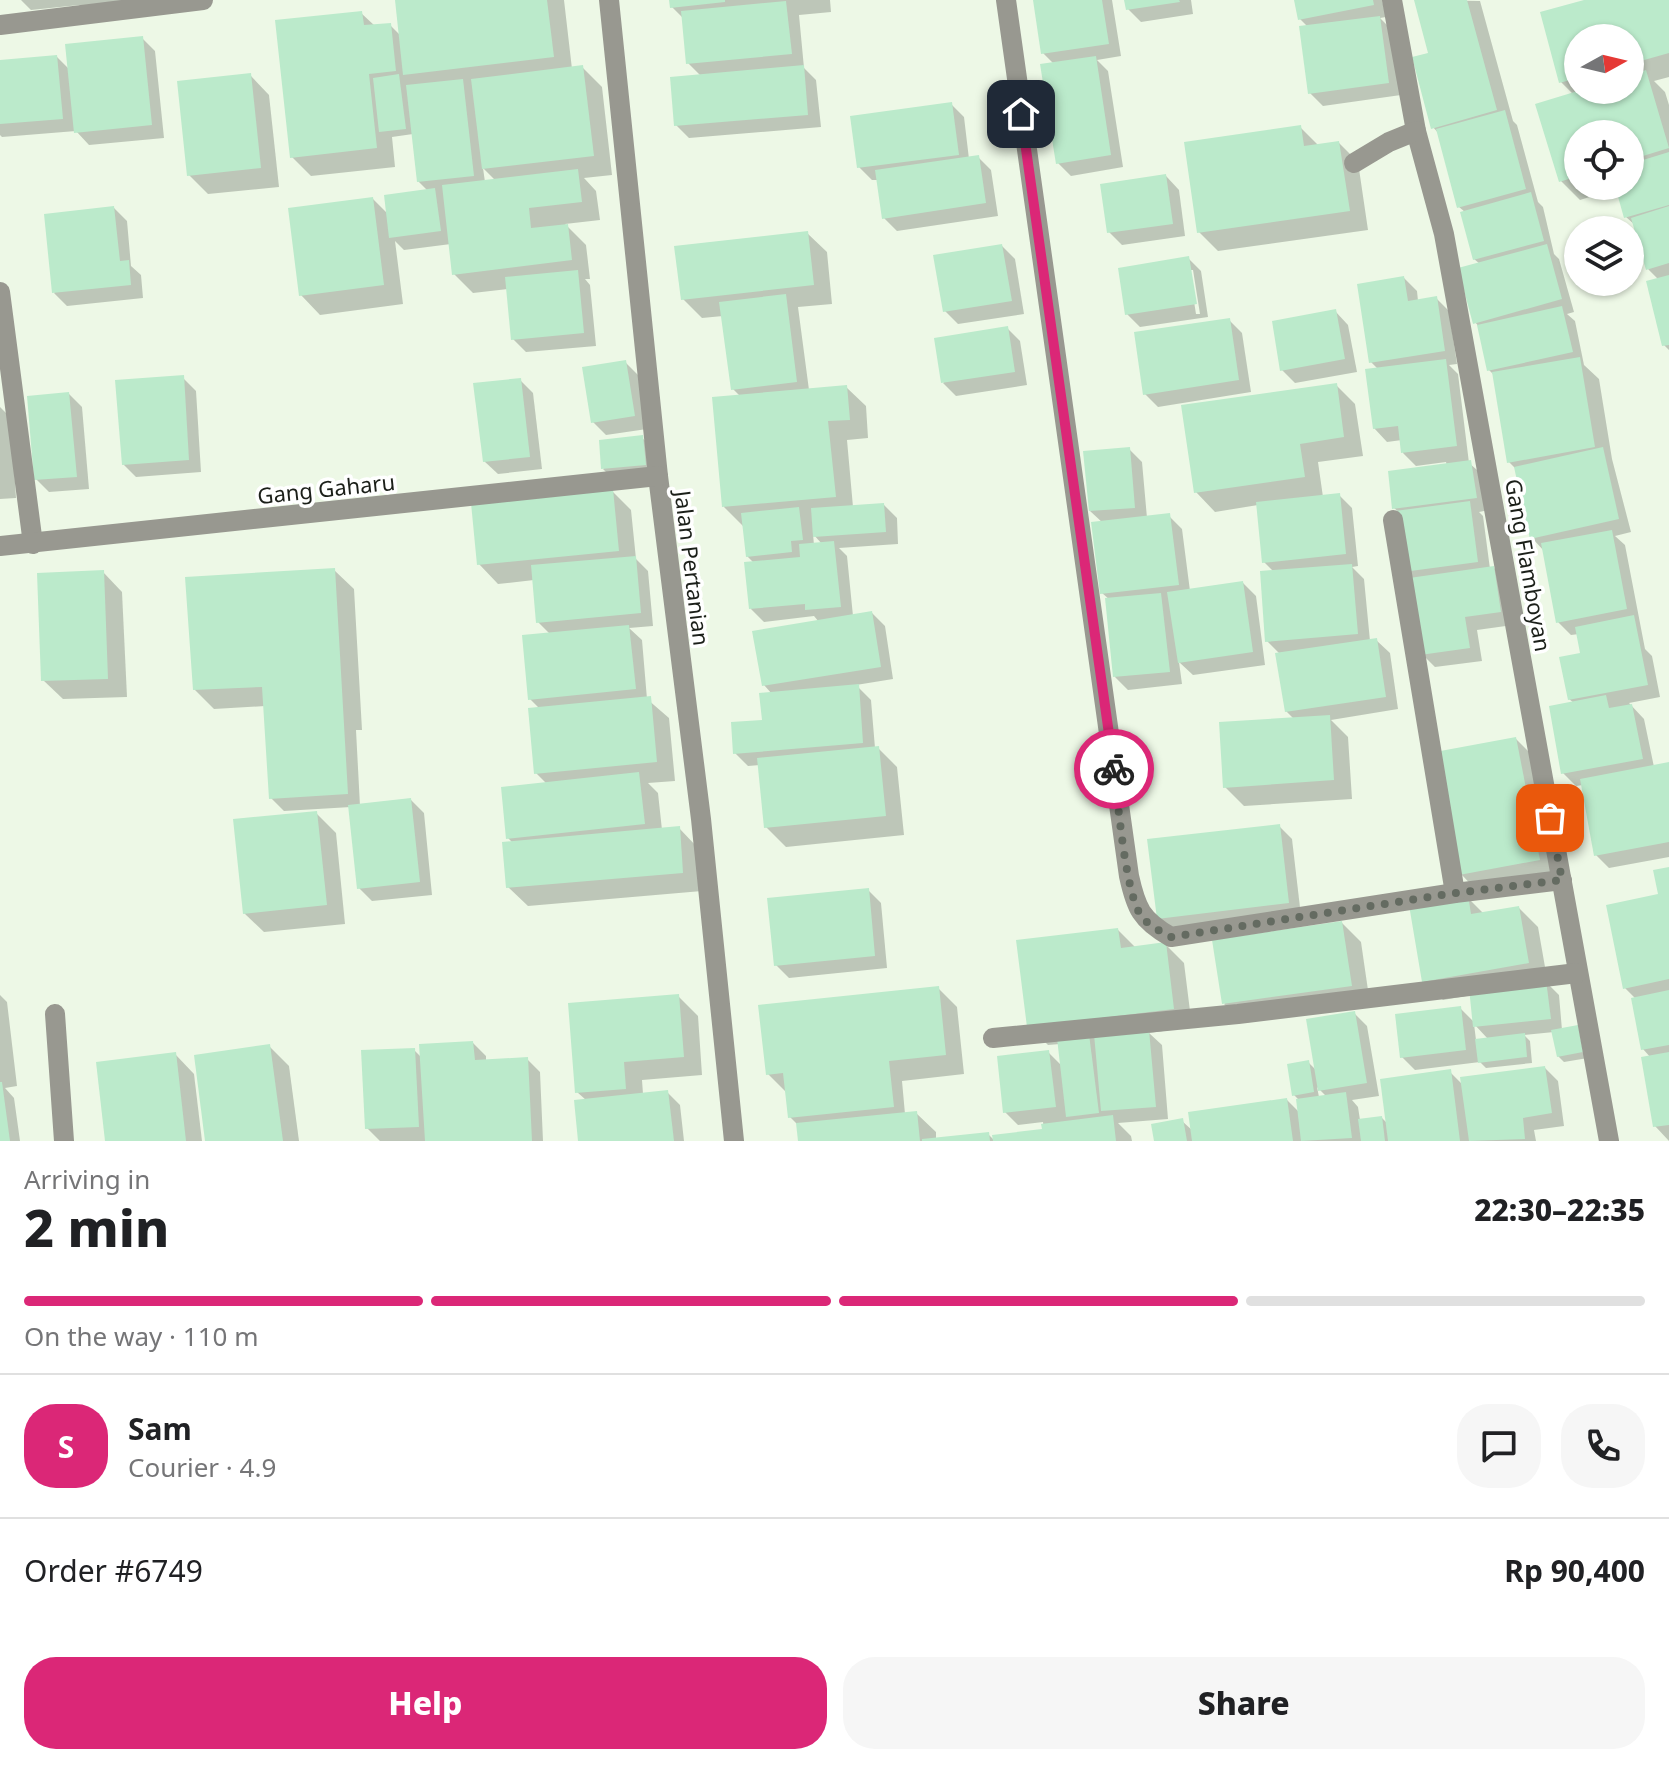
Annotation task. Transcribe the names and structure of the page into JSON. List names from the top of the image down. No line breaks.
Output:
{"streets":{"street":["Gang Gaharu","Gang Flamboyan","Jalan Pertanian"]},"crossings":[["Gang Gaharu","Jalan Pertanian"]],"north":"right","page":{"heading":["2 min","Arriving in","22:30–22:35"],"panel":["Sam","Courier · 4.9","Order #6749","Rp 90,400"],"bar":"On the way · 110 m","round":"S","buttons":["Help","Share"]}}
